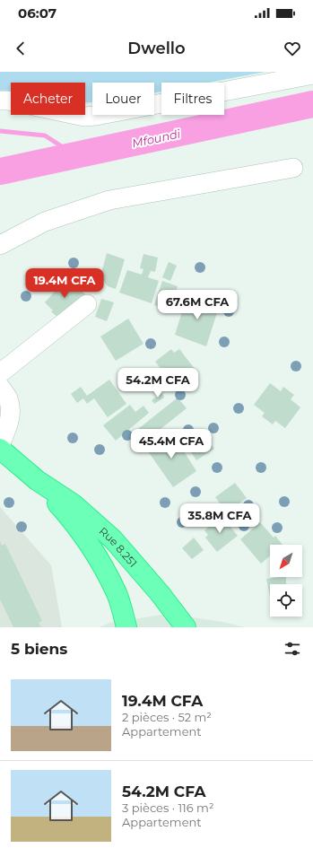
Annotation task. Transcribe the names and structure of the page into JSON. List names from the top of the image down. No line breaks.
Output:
{"streets":{"highway":["Rue 8.251"]},"water":["Mfoundi"],"north":"bottom left","page":{"status":"06:07","header":"Dwello","chip":["Acheter","Louer","Filtres"],"price":["19.4M CFA","67.6M CFA","54.2M CFA","45.4M CFA","35.8M CFA"],"heading":"5 biens","list":[{"name":"19.4M CFA","note":"2 pièces · 52 m² · Appartement"},{"name":"54.2M CFA","note":"3 pièces · 116 m² · Appartement"}]}}
